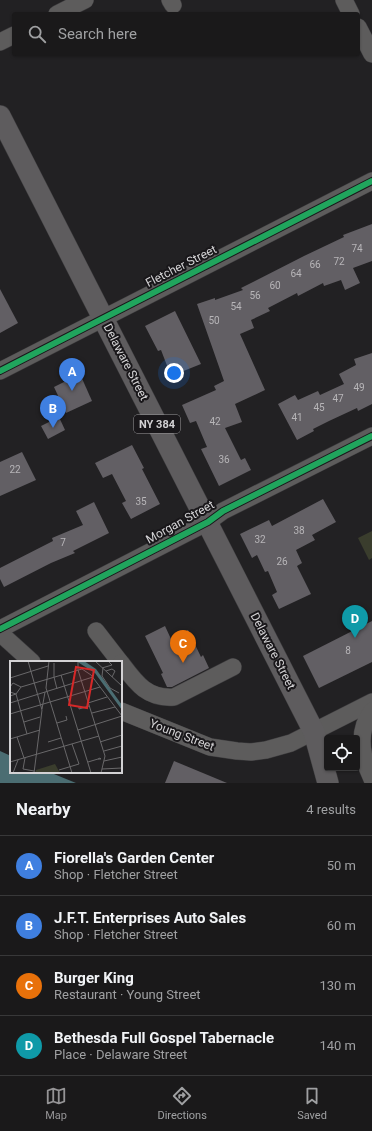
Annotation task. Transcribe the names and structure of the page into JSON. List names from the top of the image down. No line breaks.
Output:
{"streets":{"main road":["Delaware Street","NY 384"],"street":["Fletcher Street","Morgan Street","Young Street"]},"crossings":[["Fletcher Street","Delaware Street"],["Delaware Street","Morgan Street"],["Delaware Street","Young Street"]],"house_numbers":["74","72","66","64","60","56","54","50","49","47","45","41","42","36","22","35","38","32","7","26","8"],"page":{"search":"Search here","pins":["A","B","D","C"],"heading":["Nearby","4 results"],"list":[{"mark":"A","name":"Fiorella's Garden Center","note":"Shop · Fletcher Street","value":"50 m"},{"mark":"B","name":"J.F.T. Enterprises Auto Sales","note":"Shop · Fletcher Street","value":"60 m"},{"mark":"C","name":"Burger King","note":"Restaurant · Young Street","value":"130 m"},{"mark":"D","name":"Bethesda Full Gospel Tabernacle","note":"Place · Delaware Street","value":"140 m"}],"nav":["Map","Directions","Saved"]}}
